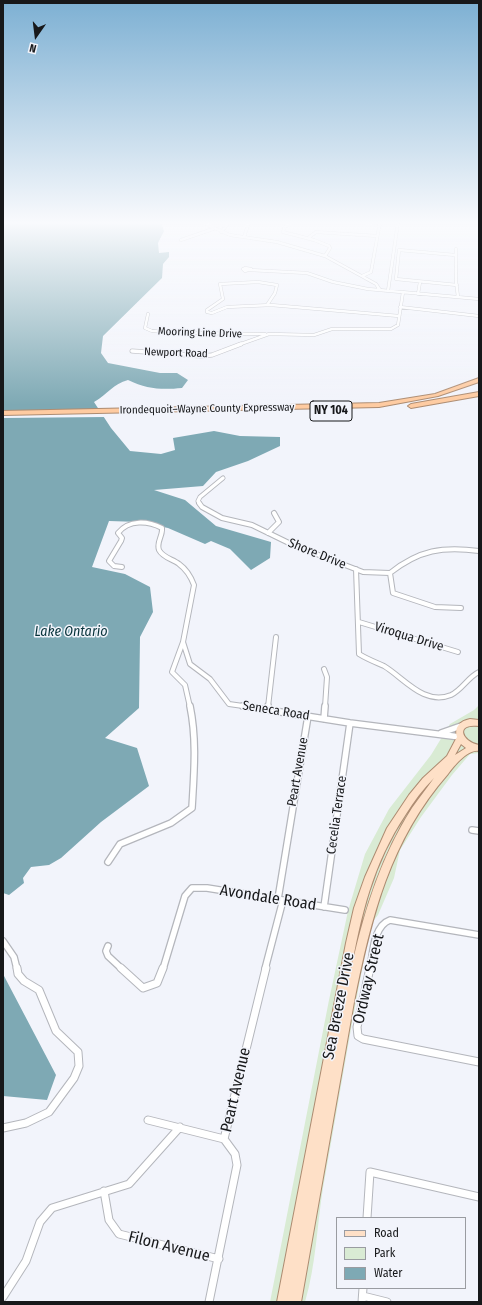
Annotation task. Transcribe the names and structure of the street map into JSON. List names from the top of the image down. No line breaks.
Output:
{"streets":{"highway":["Irondequoit–Wayne County Expressway","NY 104"],"main road":["Sea Breeze Drive"],"street":["Mooring Line Drive","Newport Road","Shore Drive","Viroqua Drive","Seneca Road","Peart Avenue","Cecelia Terrace","Avondale Road","Ordway Street","Filon Avenue"]},"crossings":[["Mooring Line Drive","Newport Road"],["Irondequoit–Wayne County Expressway","NY 104"],["Seneca Road","Peart Avenue"],["Seneca Road","Cecelia Terrace"],["Seneca Road","Sea Breeze Drive"],["Peart Avenue","Avondale Road"],["Peart Avenue","Filon Avenue"],["Cecelia Terrace","Avondale Road"]],"water":["Lake Ontario"],"legend":["Road","Park","Water"],"north":"bottom"}
